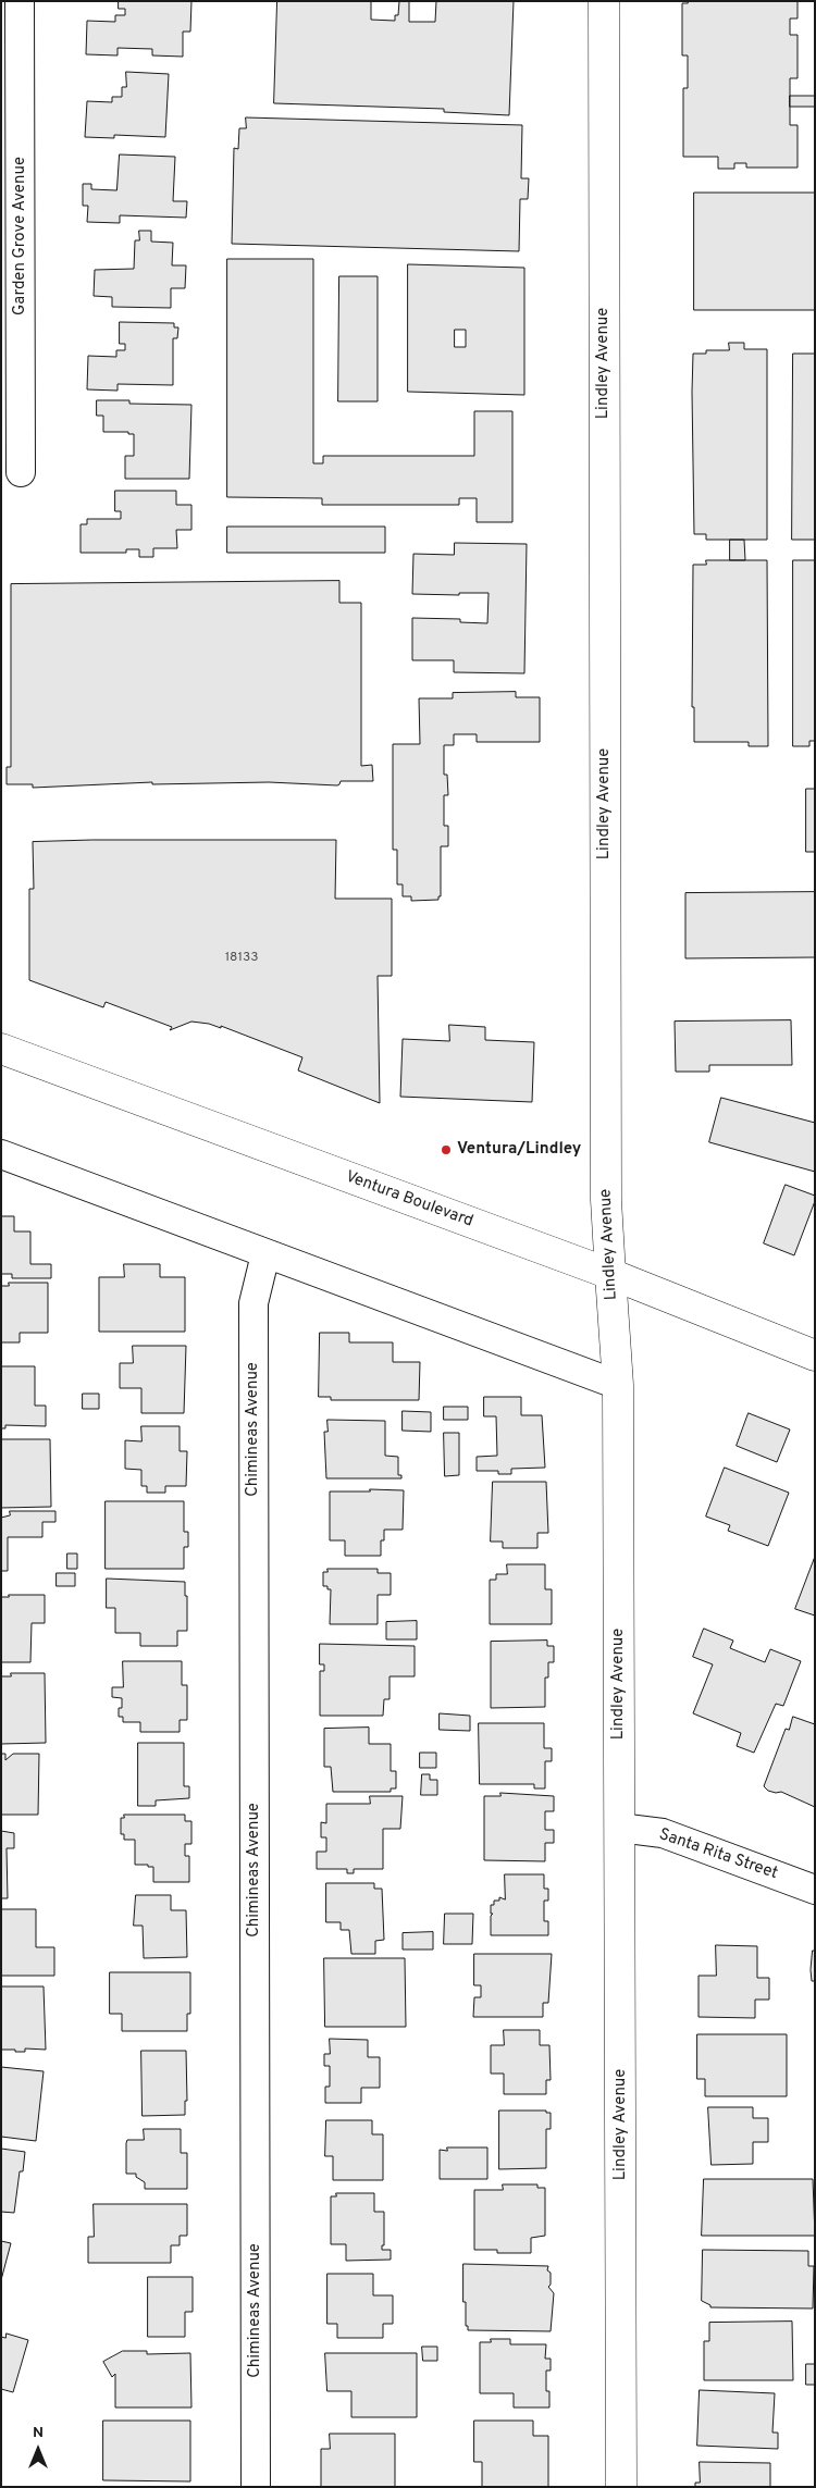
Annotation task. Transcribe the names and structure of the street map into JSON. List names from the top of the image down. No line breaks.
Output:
{"streets":{"main road":["Lindley Avenue","Ventura Boulevard"],"street":["Garden Grove Avenue","Chimineas Avenue","Santa Rita Street"]},"crossings":[["Lindley Avenue","Ventura Boulevard"],["Lindley Avenue","Santa Rita Street"]],"places":["Ventura/Lindley"],"house_numbers":["18133"],"north":"top"}
